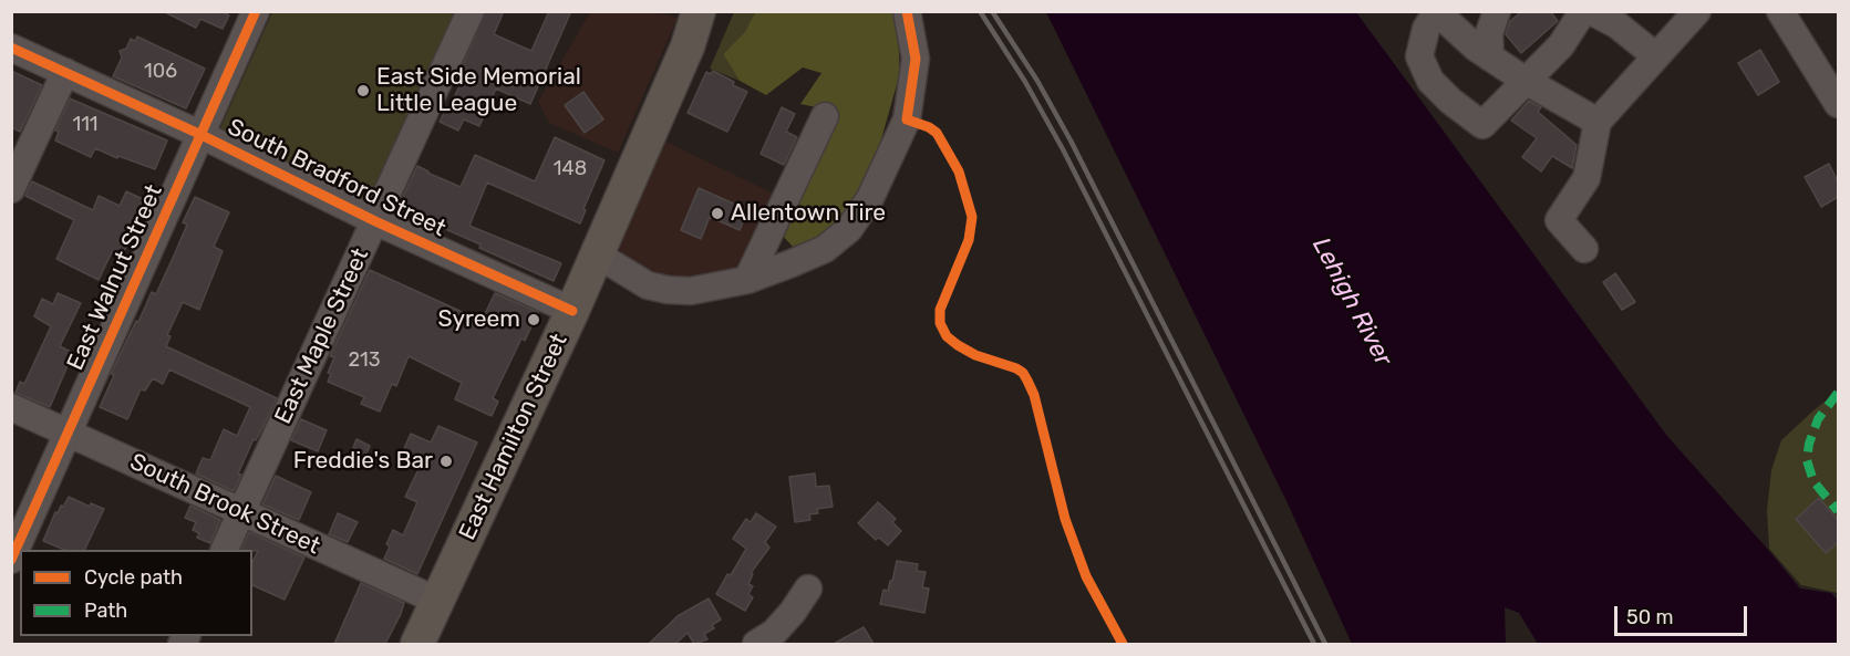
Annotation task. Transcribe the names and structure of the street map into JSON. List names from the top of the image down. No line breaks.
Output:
{"streets":{"main road":["East Hamilton Street"],"street":["South Bradford Street","East Walnut Street","East Maple Street","South Brook Street"]},"crossings":[["South Bradford Street","East Walnut Street"],["South Bradford Street","East Maple Street"],["South Bradford Street","East Hamilton Street"],["East Walnut Street","South Brook Street"],["East Maple Street","South Brook Street"],["East Hamilton Street","South Brook Street"]],"water":["Lehigh River"],"places":["East Side Memorial Little League","Allentown Tire","Syreem","Freddie's Bar"],"house_numbers":["106","111","148","213"],"legend":["Cycle path","Path"],"scale_bar":"50 m"}
